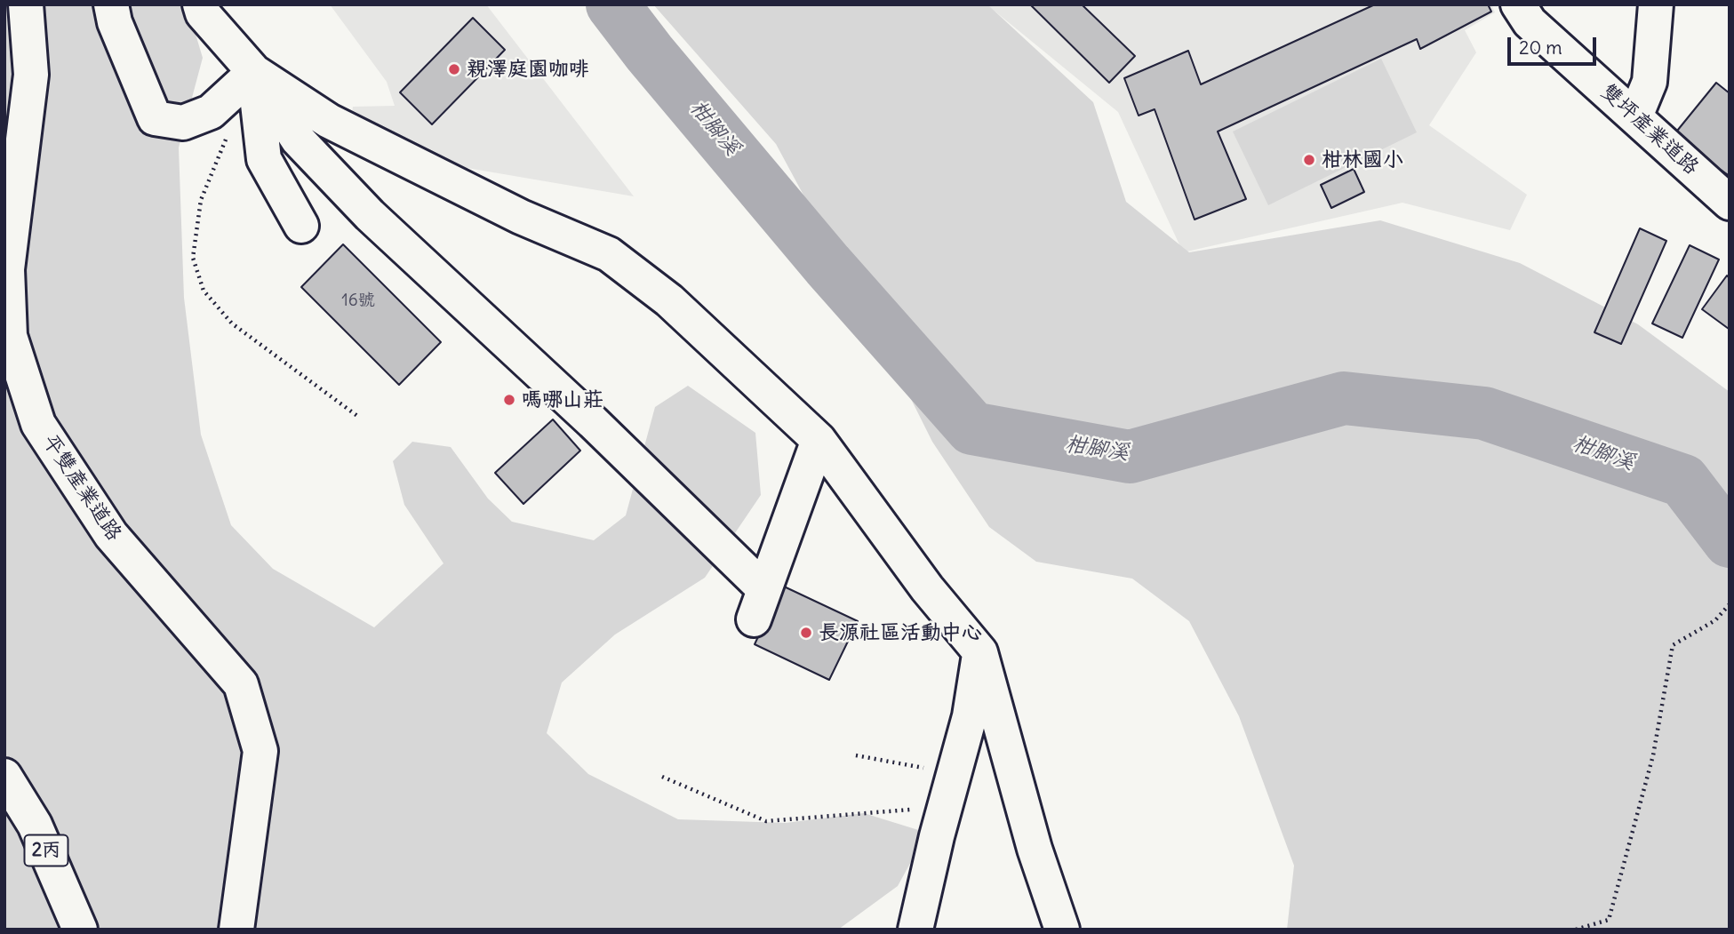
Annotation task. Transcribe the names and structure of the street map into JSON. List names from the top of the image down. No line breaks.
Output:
{"streets":{"street":["雙坪產業道路","平雙產業道路","2丙"]},"water":["柑腳溪"],"places":["親澤庭園咖啡","柑林國小","嗎哪山莊","長源社區活動中心"],"house_numbers":["16號"],"scale_bar":"20 m"}
